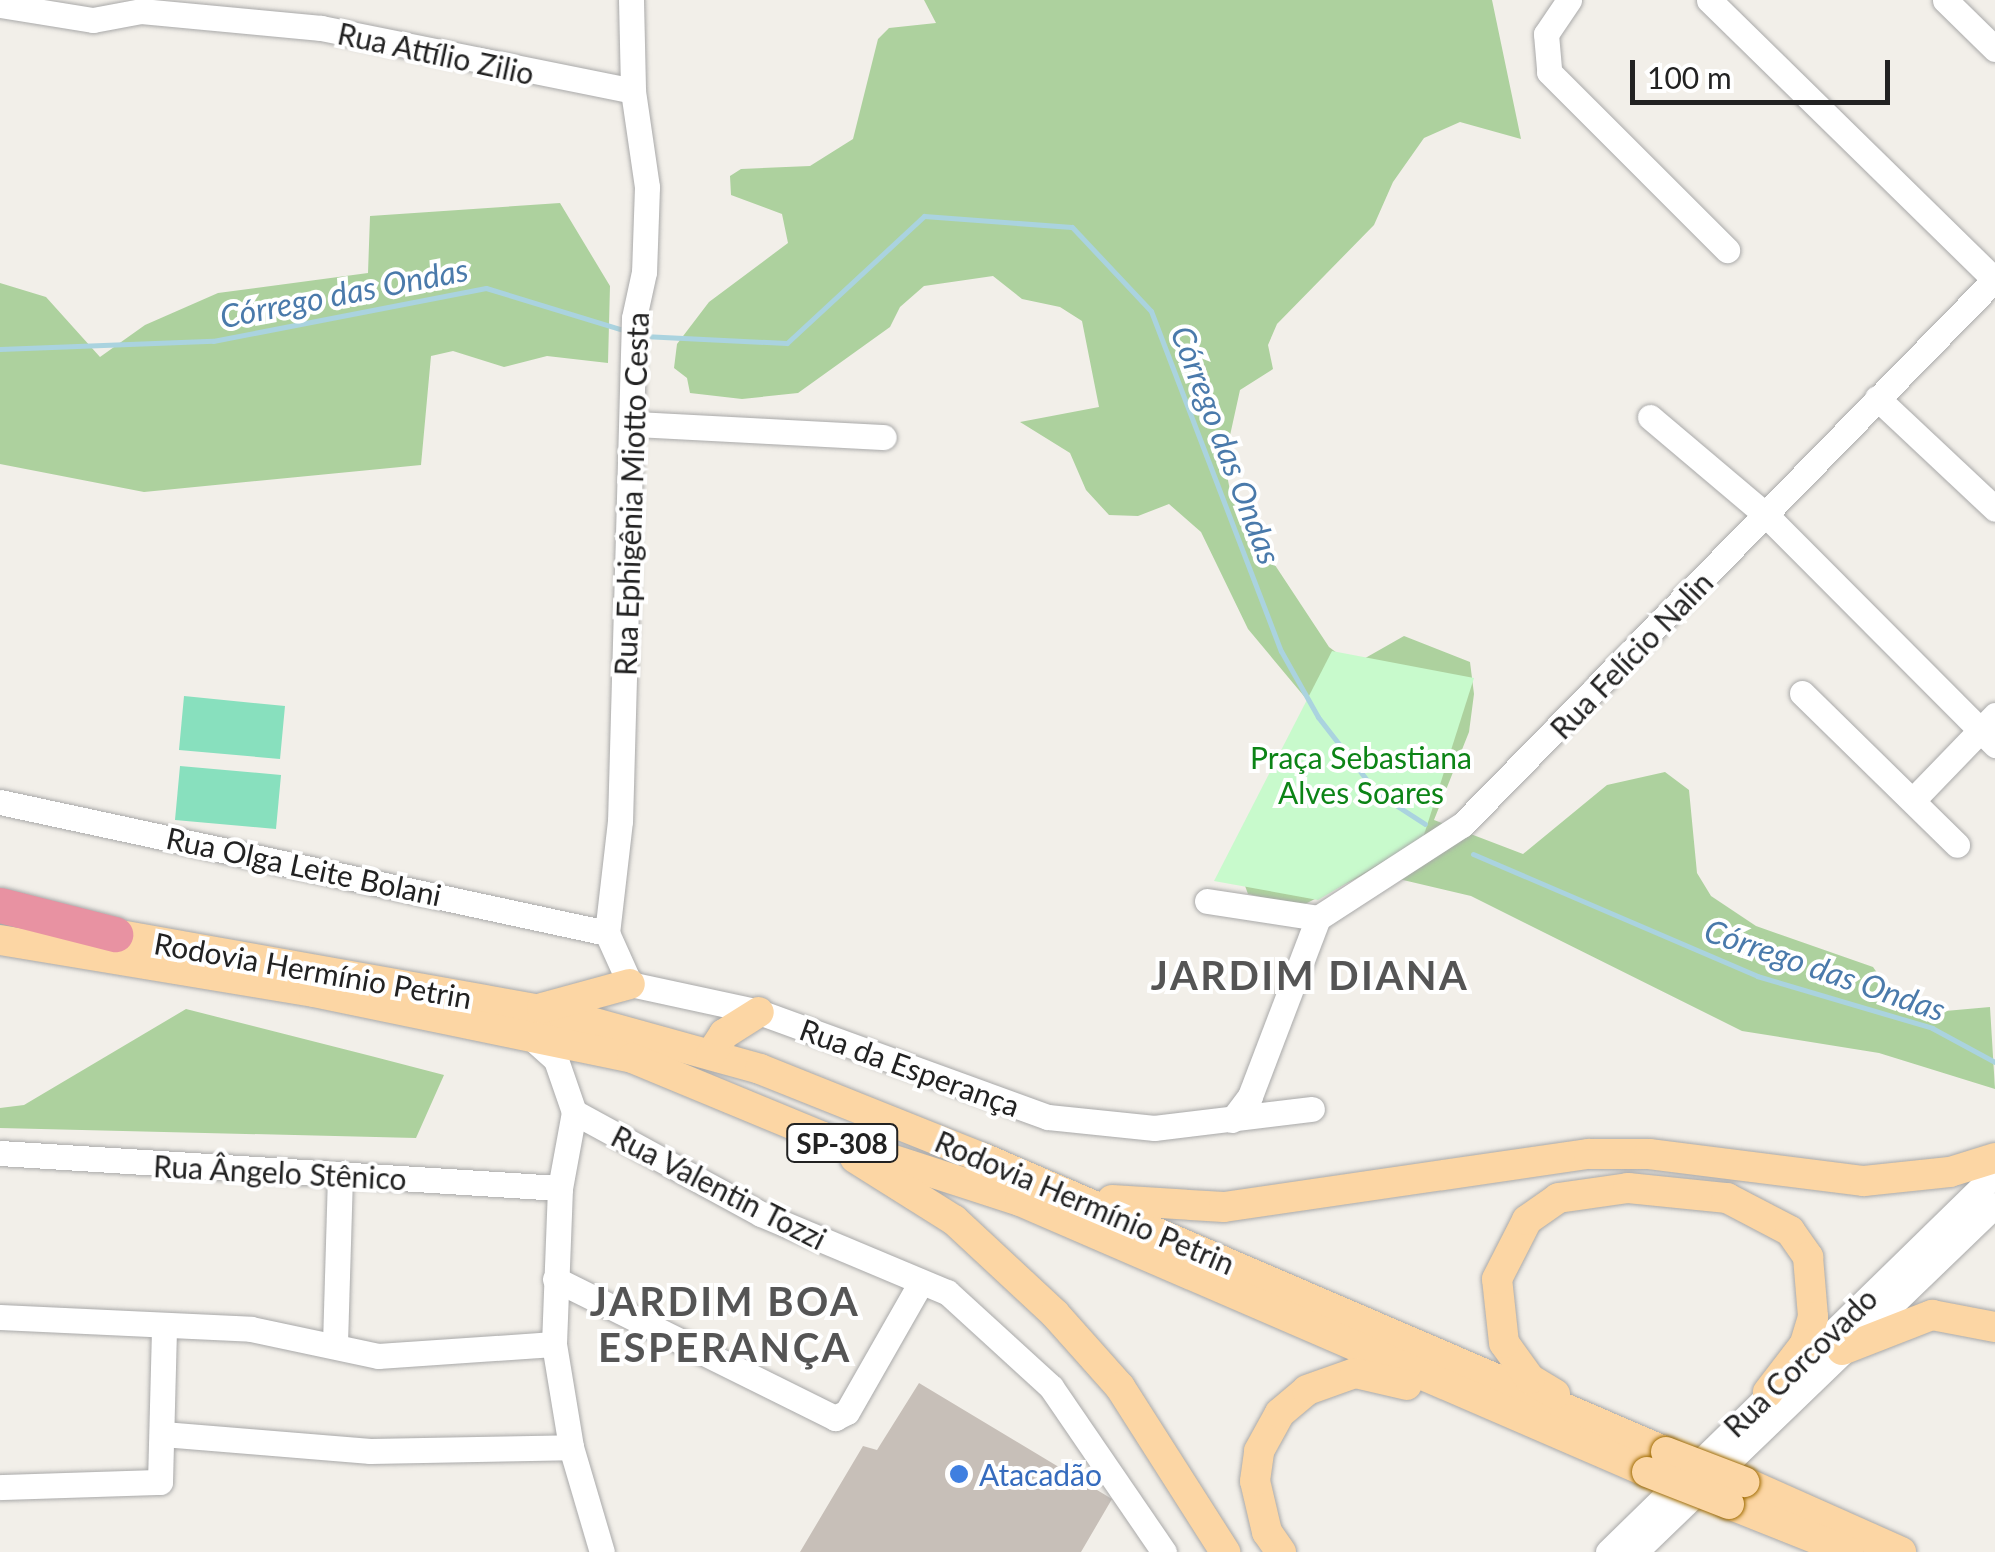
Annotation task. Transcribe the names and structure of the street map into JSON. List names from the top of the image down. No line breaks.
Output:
{"streets":{"main road":["Rodovia Hermínio Petrin","SP-308"],"street":["Rua Attílio Zilio","Rua Ephigênia Miotto Cesta","Rua Felício Nalin","Rua Olga Leite Bolani","Rua da Esperança","Rua Ângelo Stênico","Rua Valentin Tozzi","Rua Corcovado"]},"crossings":[["Rua Attílio Zilio","Rua Ephigênia Miotto Cesta"],["Rua Ephigênia Miotto Cesta","Rua Olga Leite Bolani"],["Rua Ephigênia Miotto Cesta","Rua da Esperança"]],"districts":["JARDIM DIANA","JARDIM BOA ESPERANÇA"],"water":["Córrego das Ondas"],"parks":["Praça Sebastiana Alves Soares"],"places":["Atacadão"],"scale_bar":"100 m"}
